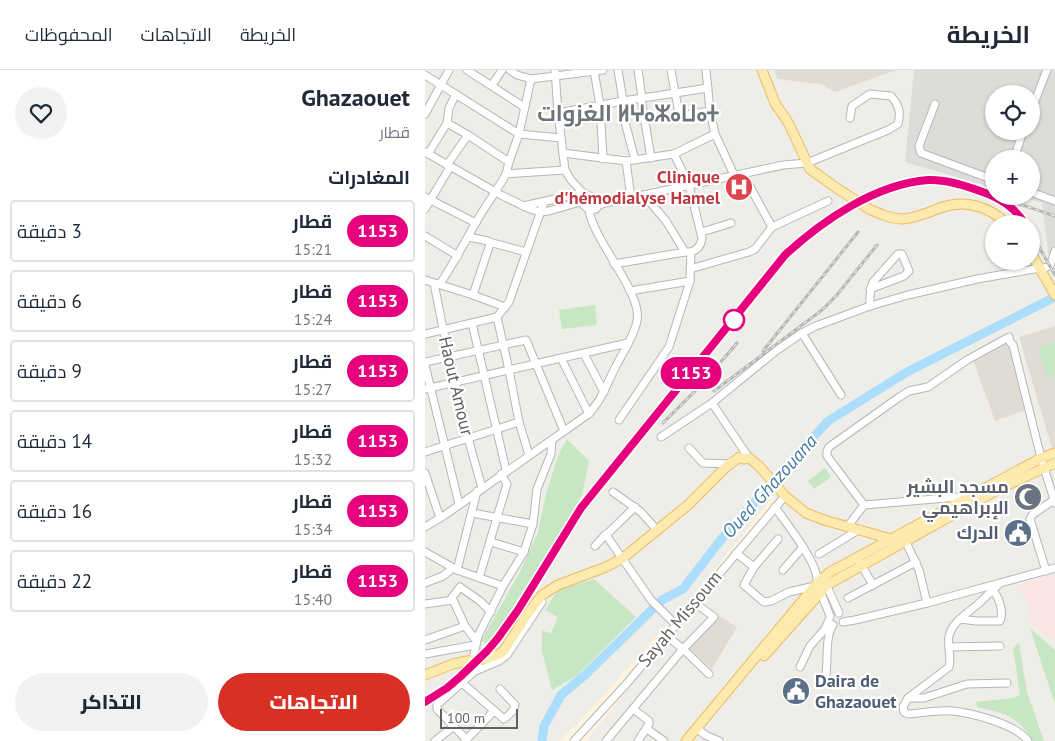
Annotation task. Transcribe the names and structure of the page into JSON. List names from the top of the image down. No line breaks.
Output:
{"streets":{"street":["Haout Amour","Sayah Missoum"]},"districts":["الغزوات ⵍⵖⴰⵣⴰⵡⴰⵜ"],"water":["Oued Ghazouana"],"places":{"hospital":["Clinique d'hémodialyse Hamel"],"mosque":["مسجد البشير الإبراهيمي"],"public building":["الدرك","Daira de Ghazaouet"]},"scale_bar":"100 m","page":{"header":"الخريطة","nav":["الخريطة","الاتجاهات","المحفوظات"],"on_map":"1153","heading":[["Ghazaouet","قطار"],"المغادرات"],"map_buttons":["+","−"],"list":[{"mark":"1153","name":"قطار","note":"15:21","value":"3 دقيقة"},{"mark":"1153","name":"قطار","note":"15:24","value":"6 دقيقة"},{"mark":"1153","name":"قطار","note":"15:27","value":"9 دقيقة"},{"mark":"1153","name":"قطار","note":"15:32","value":"14 دقيقة"},{"mark":"1153","name":"قطار","note":"15:34","value":"16 دقيقة"},{"mark":"1153","name":"قطار","note":"15:40","value":"22 دقيقة"}],"buttons":["الاتجاهات","التذاكر"],"scale":"100 m"}}
